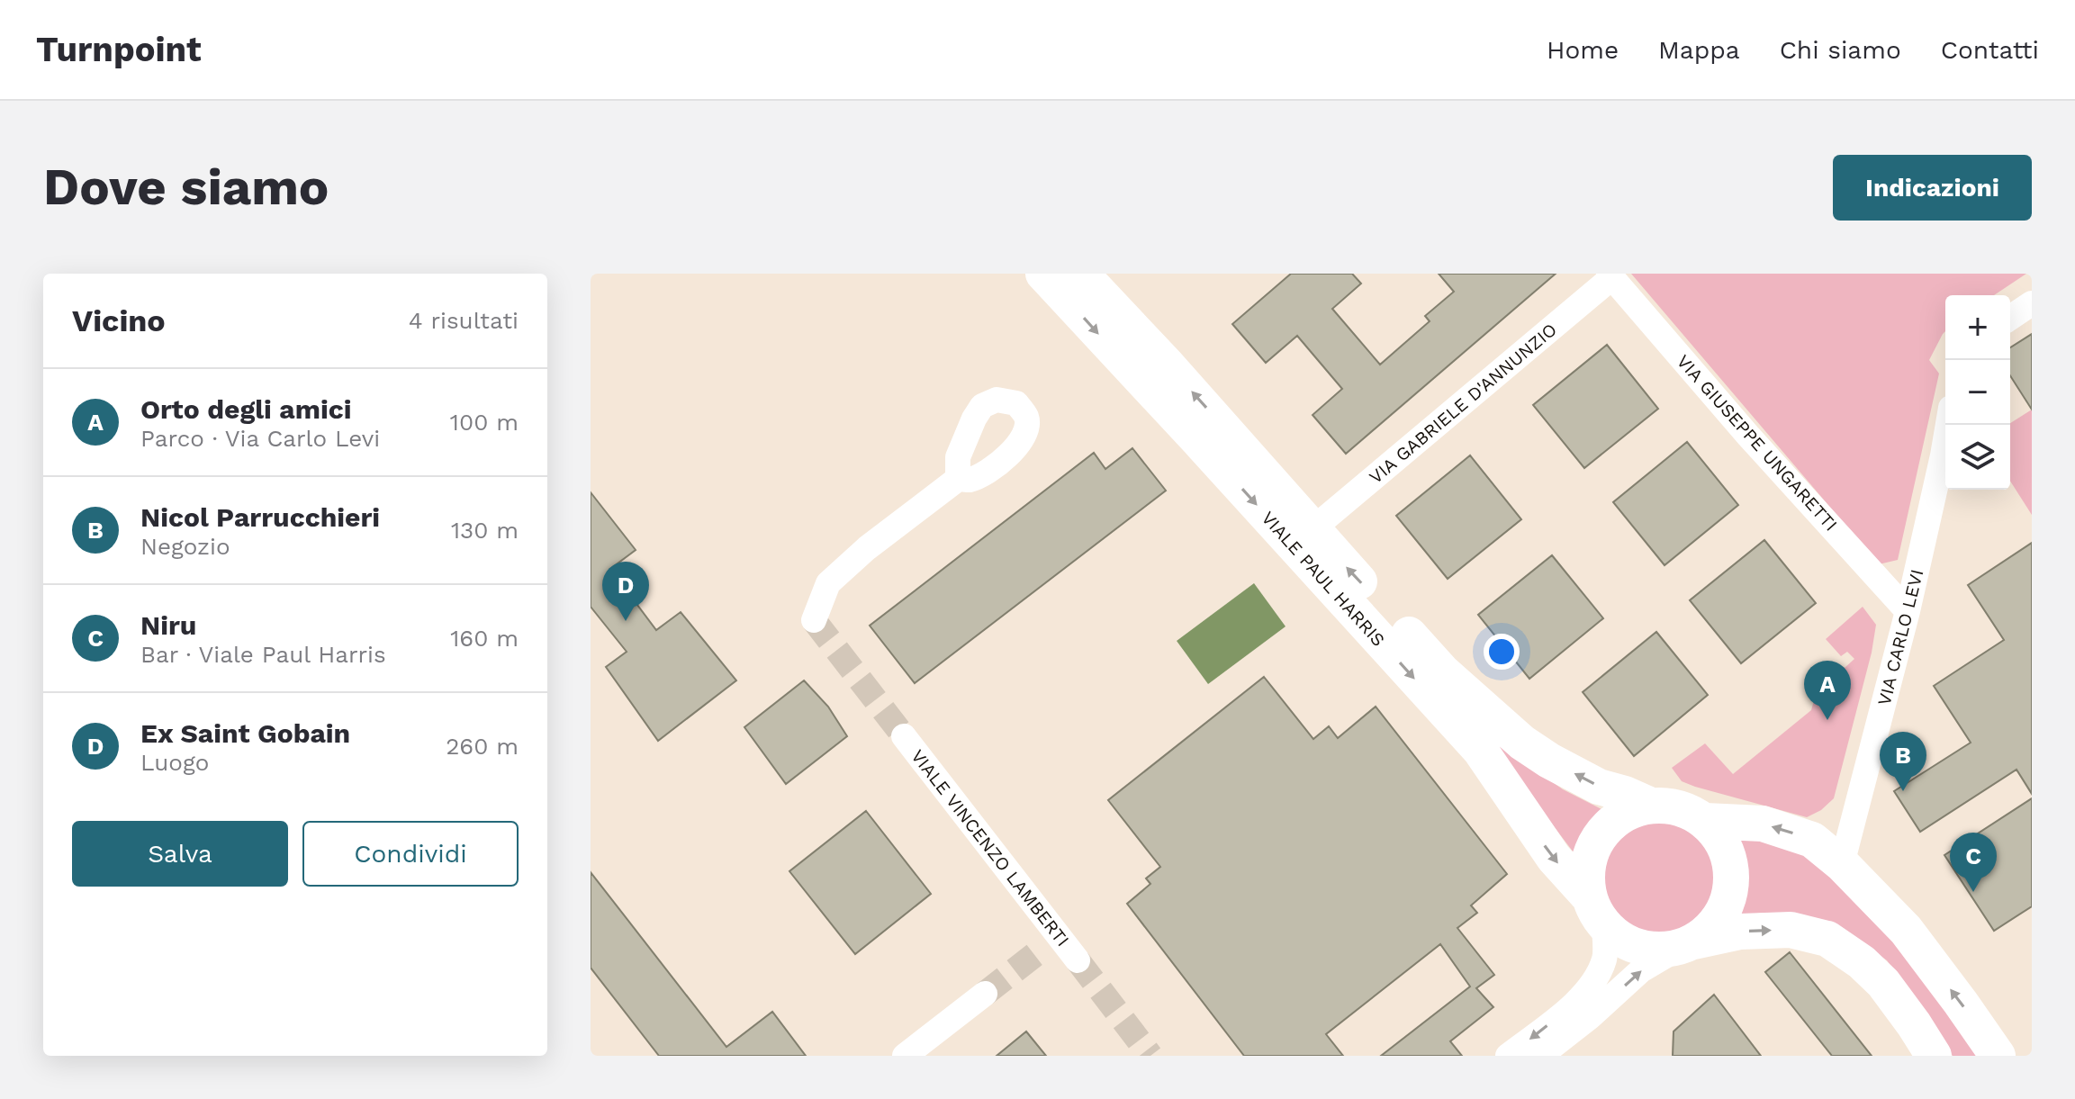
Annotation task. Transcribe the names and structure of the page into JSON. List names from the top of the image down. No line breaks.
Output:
{"streets":{"street":["VIA GABRIELE D'ANNUNZIO","VIA GIUSEPPE UNGARETTI","VIALE PAUL HARRIS","VIA CARLO LEVI","VIALE VINCENZO LAMBERTI"]},"crossings":[["VIA GABRIELE D'ANNUNZIO","VIA GIUSEPPE UNGARETTI"],["VIA GABRIELE D'ANNUNZIO","VIALE PAUL HARRIS"],["VIA GIUSEPPE UNGARETTI","VIA CARLO LEVI"]],"page":{"header":"Turnpoint","nav":["Home","Mappa","Chi siamo","Contatti"],"buttons":["Indicazioni",["Salva","Condividi"]],"title":"Dove siamo","heading":["Vicino","4 risultati"],"map_buttons":["+","−"],"list":[{"mark":"A","name":"Orto degli amici","note":"Parco · Via Carlo Levi","value":"100 m"},{"mark":"B","name":"Nicol Parrucchieri","note":"Negozio","value":"130 m"},{"mark":"C","name":"Niru","note":"Bar · Viale Paul Harris","value":"160 m"},{"mark":"D","name":"Ex Saint Gobain","note":"Luogo","value":"260 m"}],"pins":["D","A","B","C"]}}
